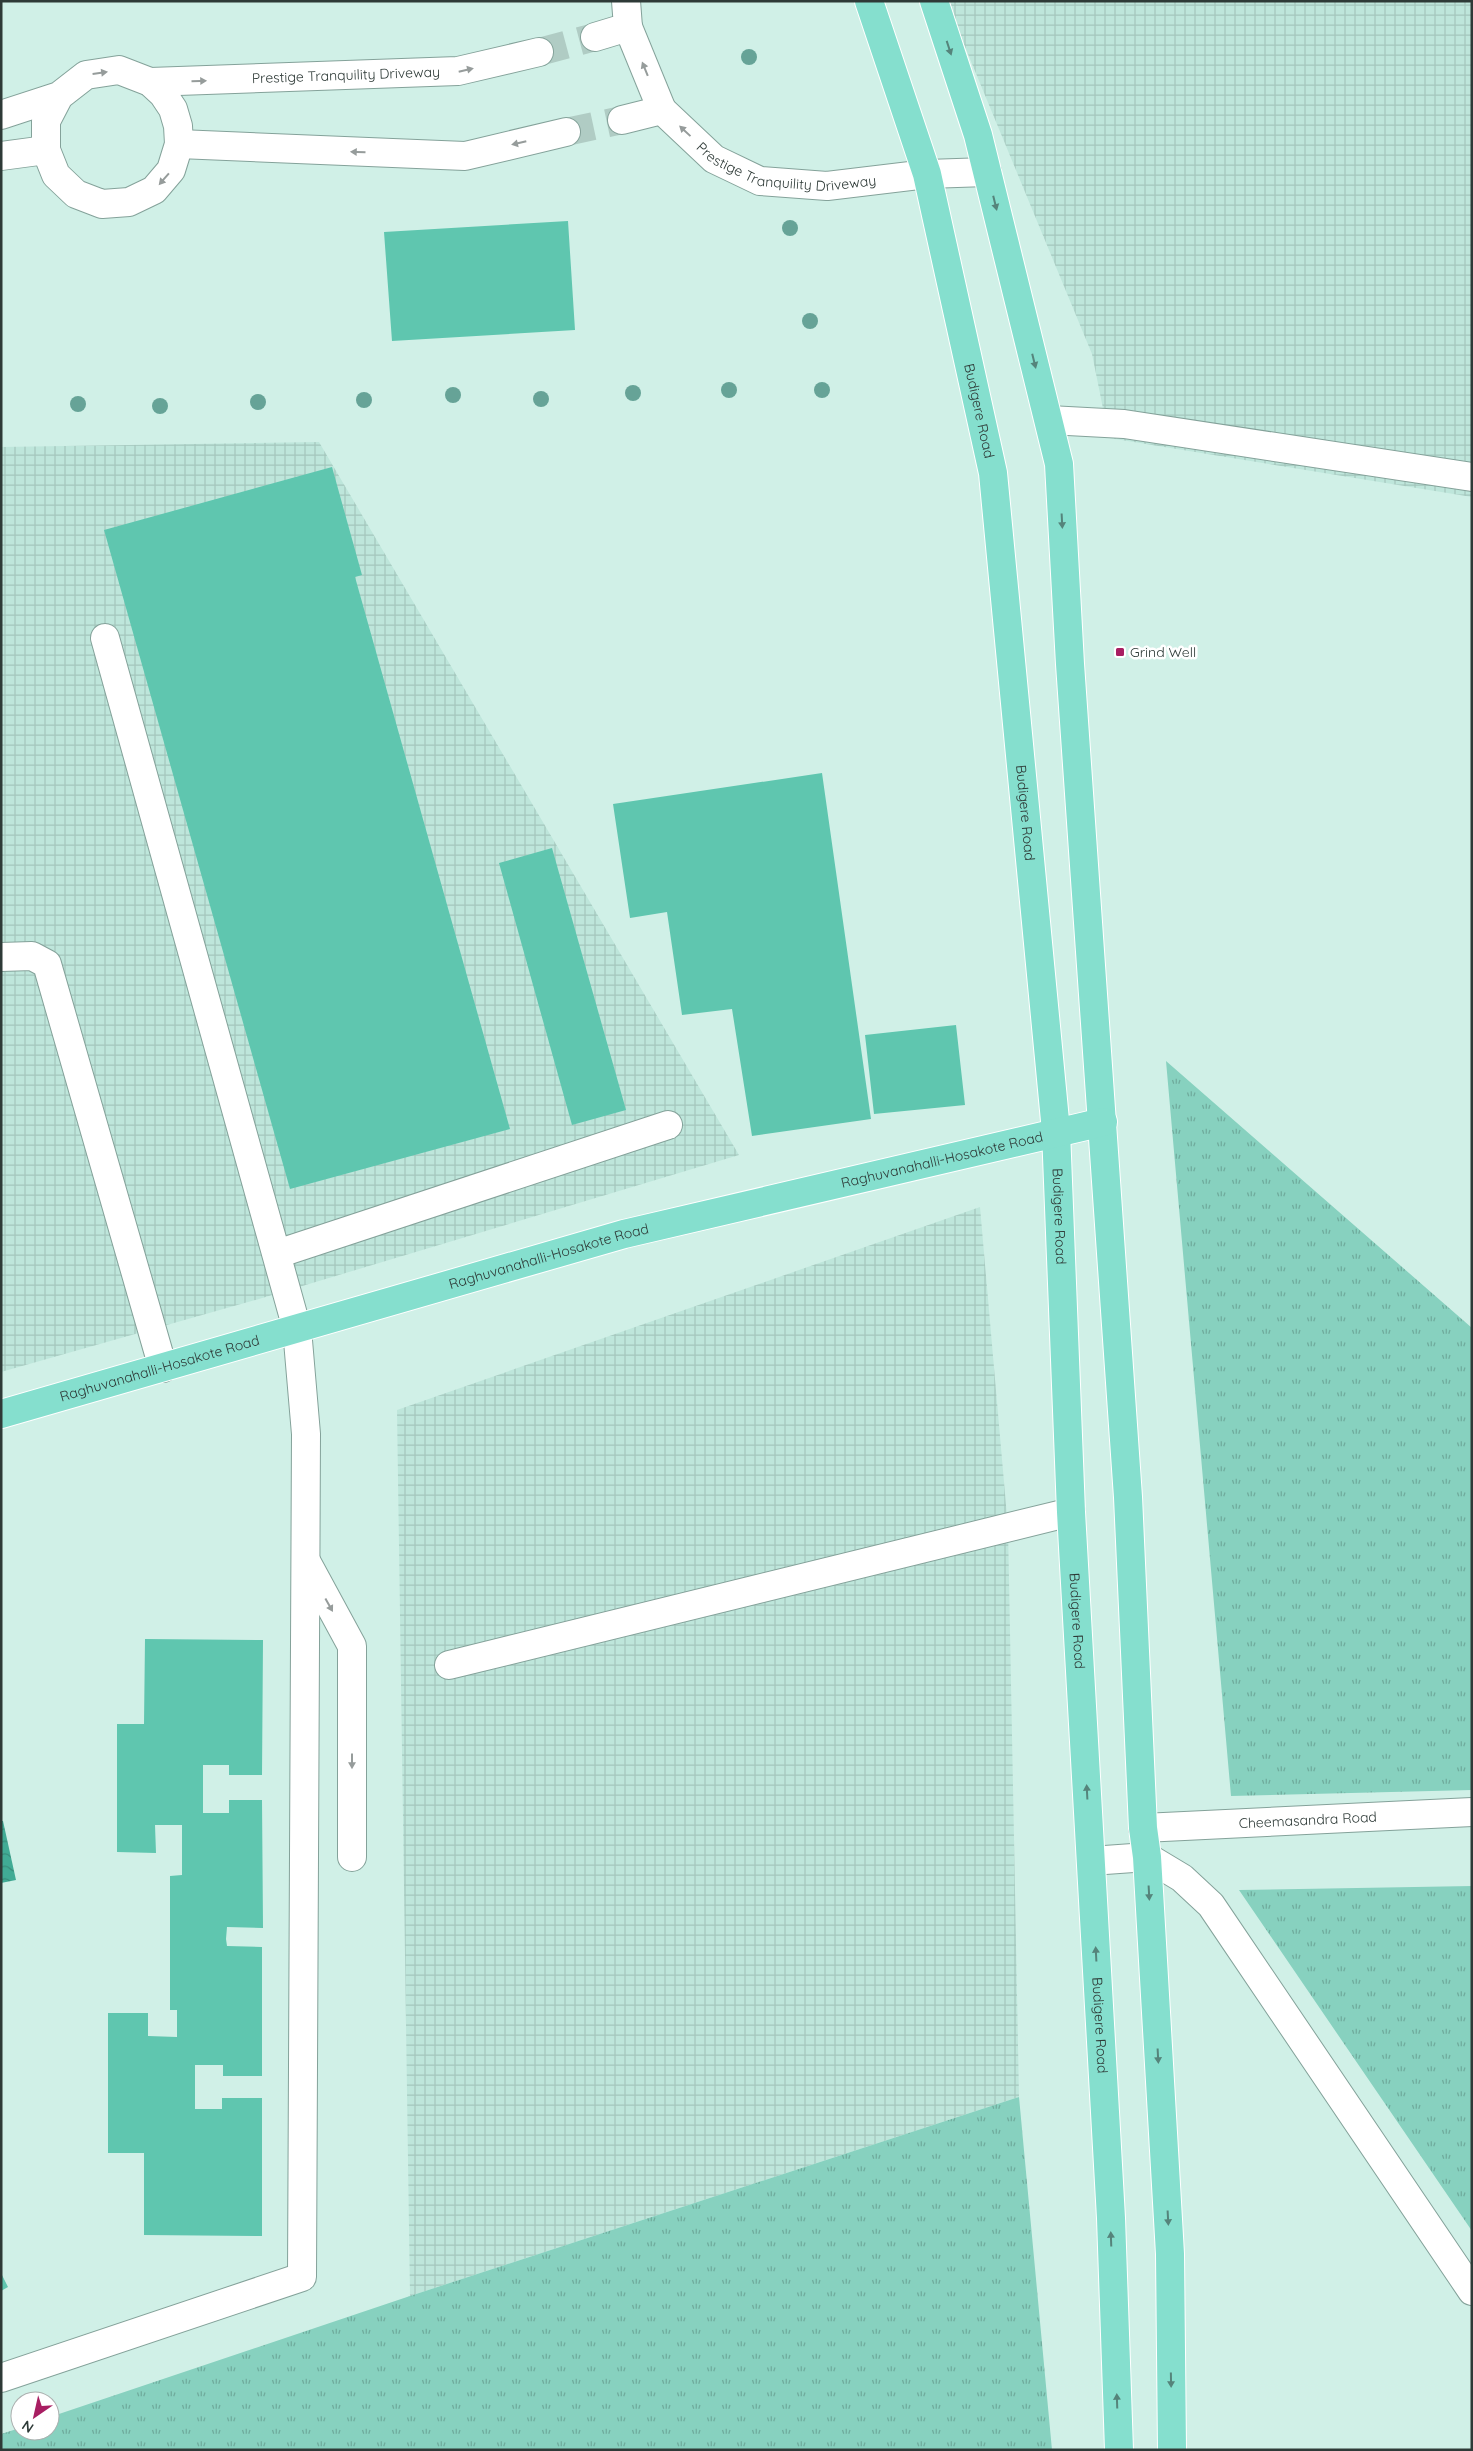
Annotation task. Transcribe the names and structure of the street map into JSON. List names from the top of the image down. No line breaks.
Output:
{"streets":{"main road":["Budigere Road","Raghuvanahalli-Hosakote Road"],"street":["Prestige Tranquility Driveway","Cheemasandra Road"]},"crossings":[["Prestige Tranquility Driveway","Budigere Road"],["Budigere Road","Raghuvanahalli-Hosakote Road"]],"places":{"transit":["Grind Well"]},"north":"bottom left"}
